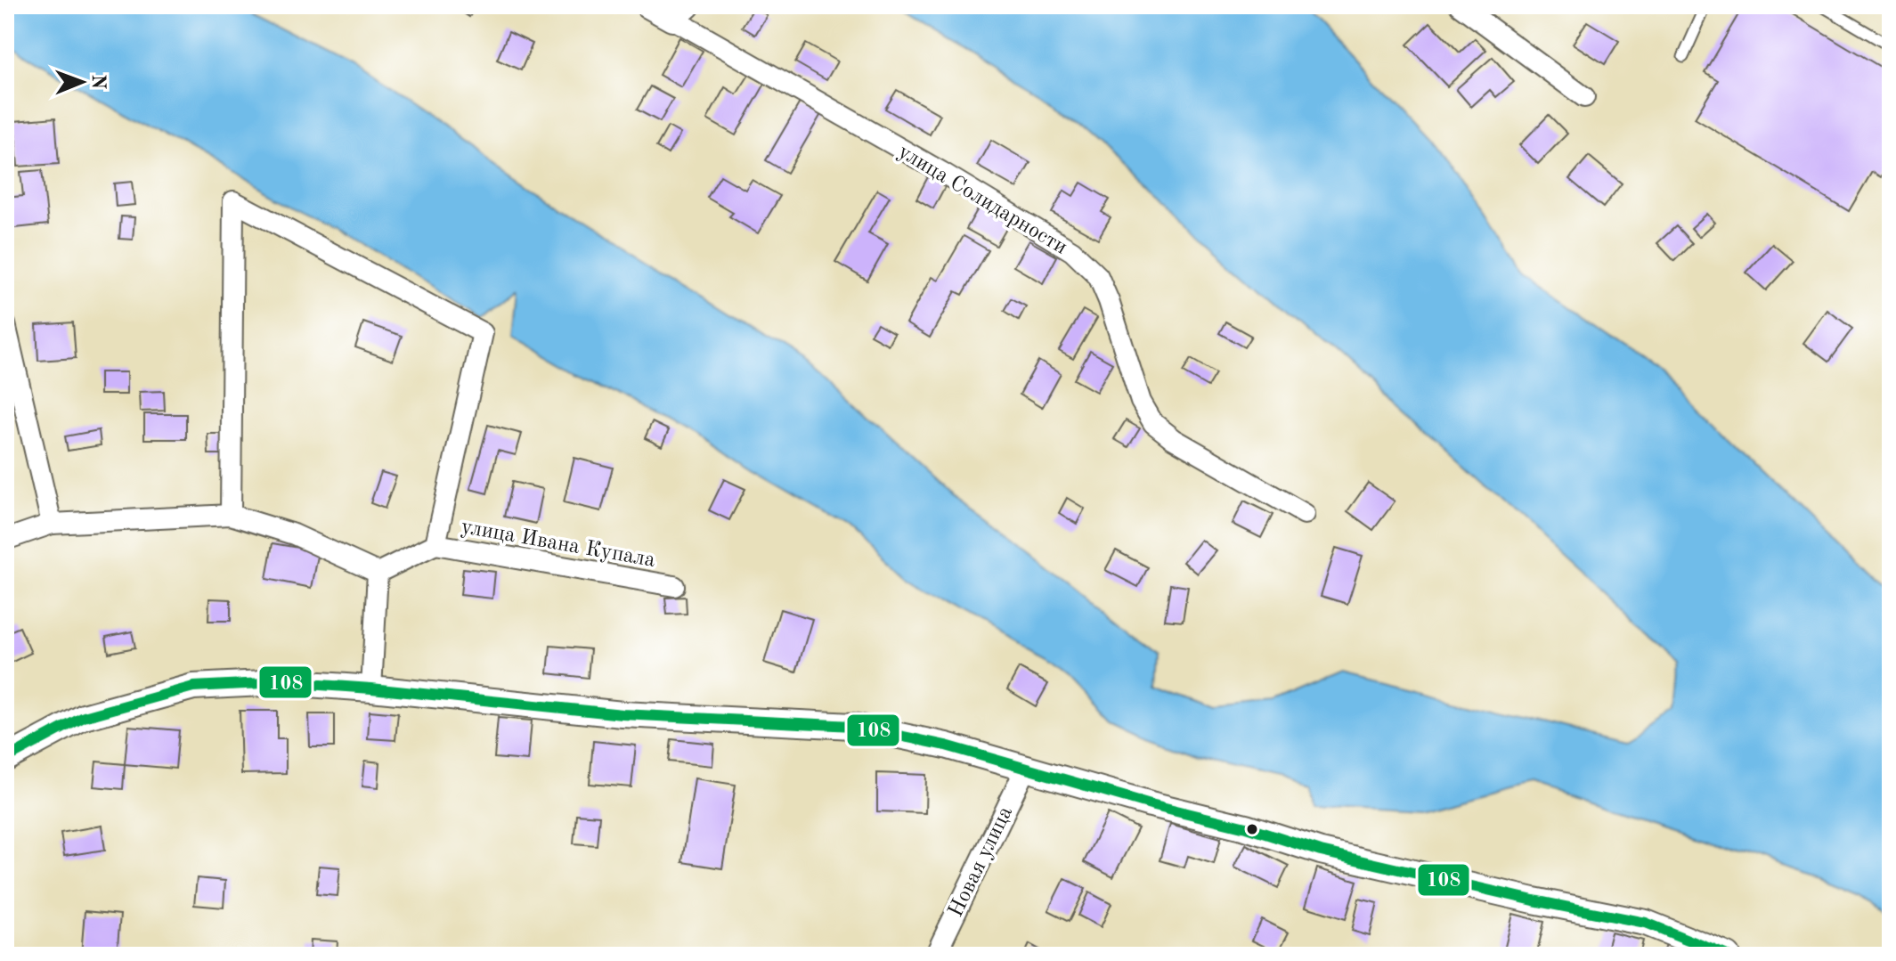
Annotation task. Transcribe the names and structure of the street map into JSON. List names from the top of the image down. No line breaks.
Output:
{"streets":{"street":["улица Солидарности","улица Ивана Купала","Новая улица"]},"lines":["transit line 108"],"north":"right"}
